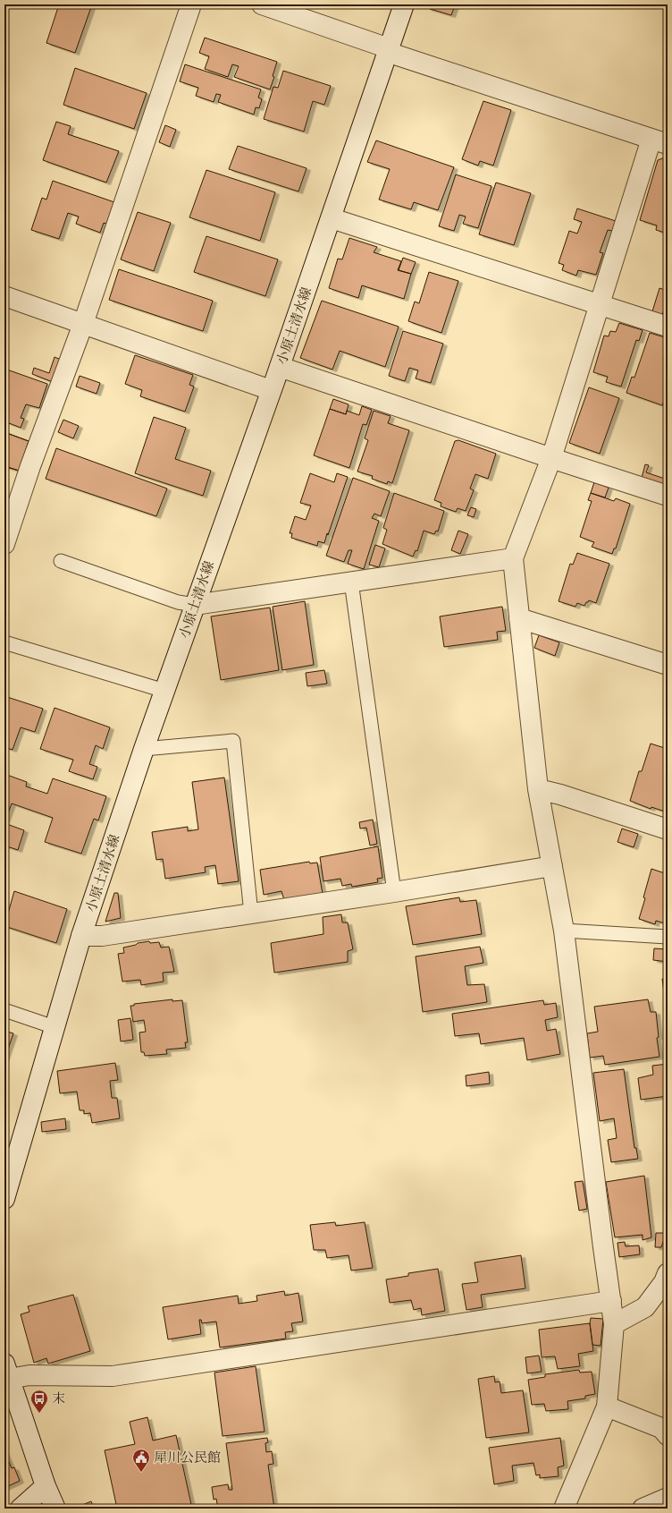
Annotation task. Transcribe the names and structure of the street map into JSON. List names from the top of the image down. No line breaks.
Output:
{"streets":{"street":["小原土清水線"]},"places":{"bus stop":["末"],"public building":["犀川公民館"]}}
